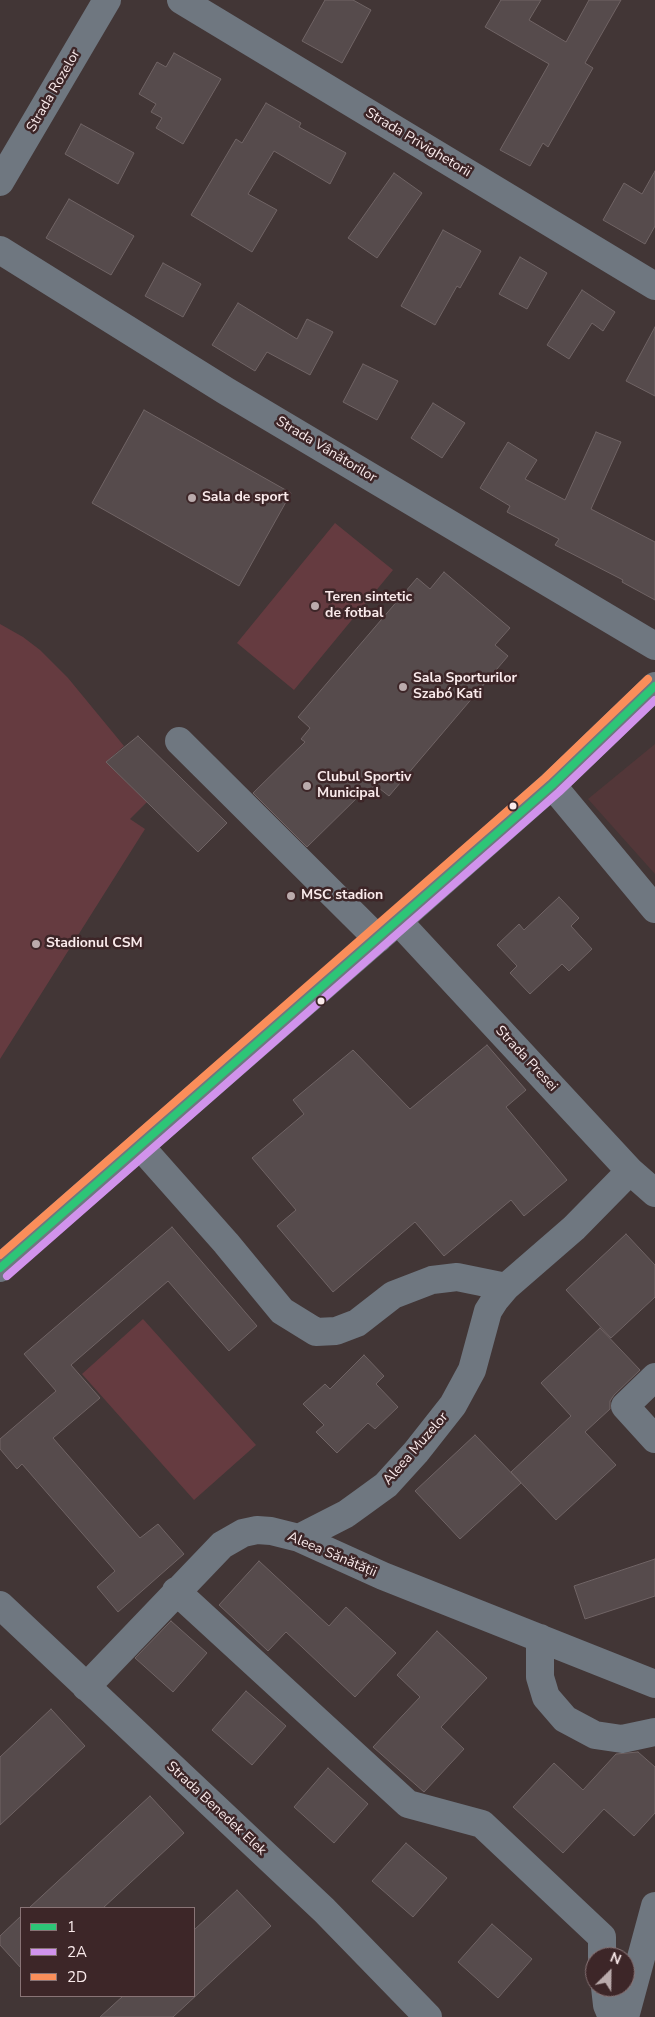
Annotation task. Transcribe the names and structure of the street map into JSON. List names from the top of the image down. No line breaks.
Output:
{"streets":{"street":["Strada Rozelor","Strada Privighetorii","Strada Vânătorilor","Strada Presei","Aleea Muzelor","Aleea Sănătății","Strada Benedek Elek"]},"crossings":[["Strada Presei","Aleea Muzelor"],["Aleea Muzelor","Aleea Sănătății"],["Aleea Sănătății","Strada Benedek Elek"]],"places":["Sala de sport","Teren sintetic de fotbal","Sala Sporturilor Szabó Kati","Clubul Sportiv Municipal","MSC stadion","Stadionul CSM"],"lines":["transit line 2D","transit line 1","transit line 2A"],"legend":["1","2A","2D"],"north":"top right"}
